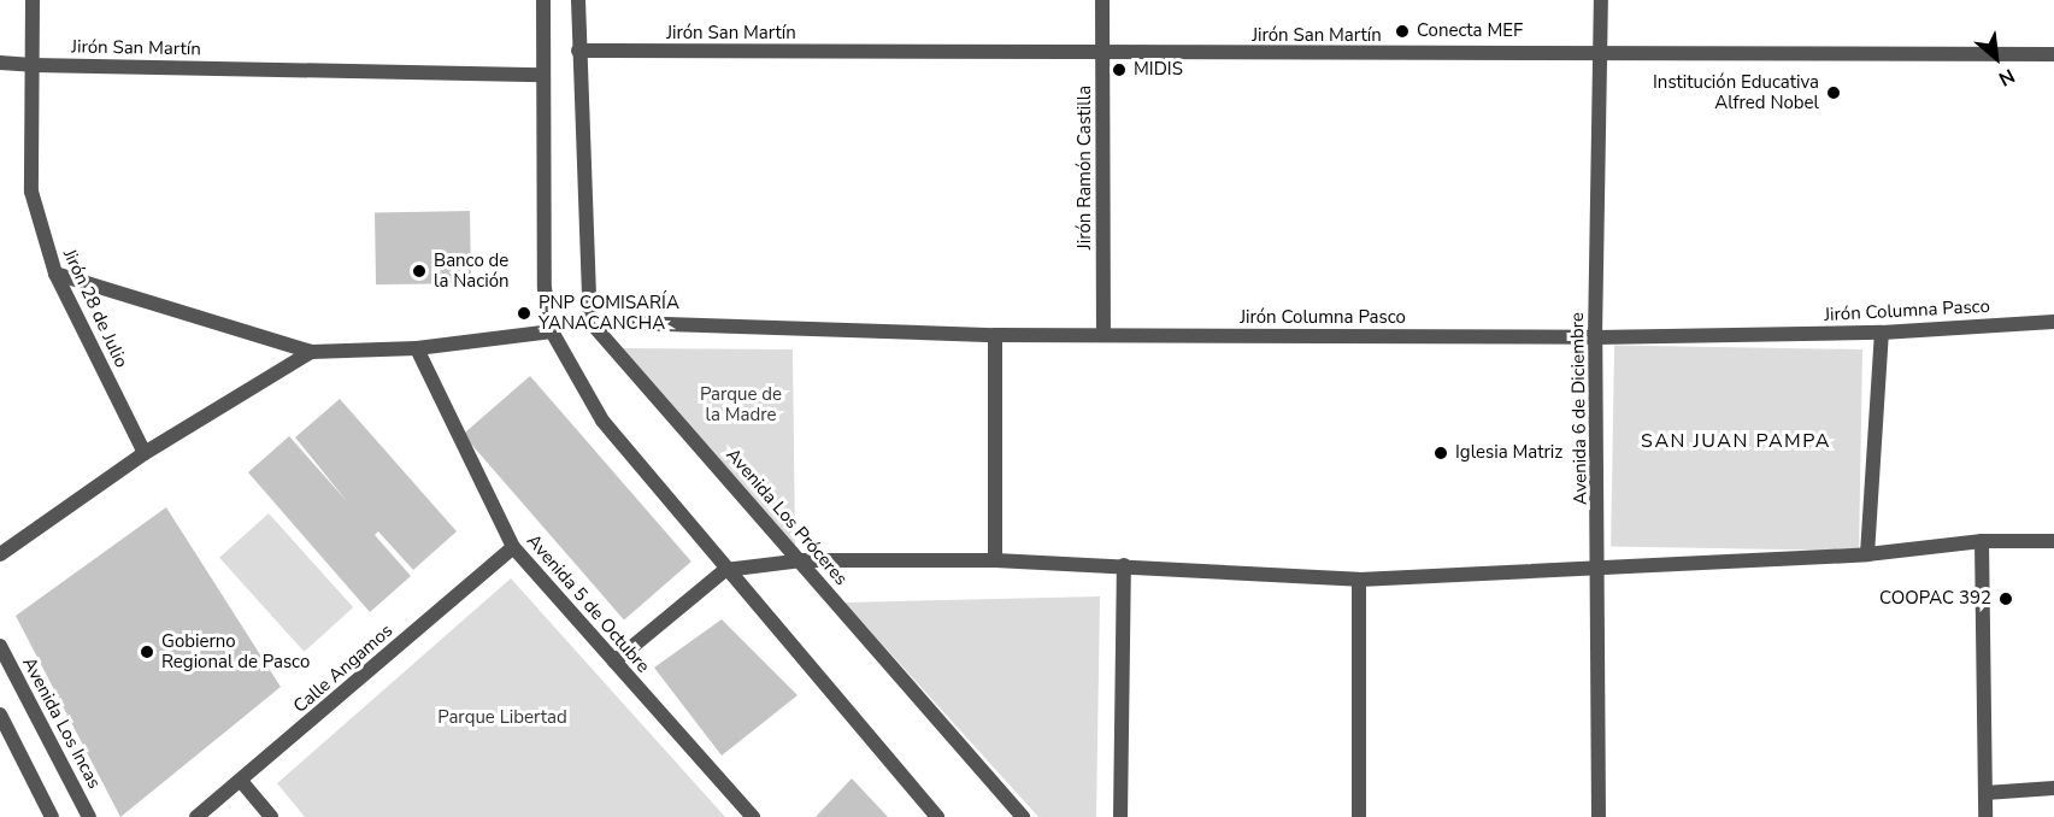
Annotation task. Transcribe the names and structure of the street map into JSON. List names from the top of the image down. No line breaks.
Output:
{"streets":{"street":["Jirón San Martín","Jirón Ramón Castilla","Jirón 28 de Julio","Jirón Columna Pasco","Avenida 6 de Diciembre","Avenida Los Próceres","Avenida 5 de Octubre","Calle Angamos","Avenida Los Incas"]},"crossings":[["Jirón San Martín","Jirón Ramón Castilla"],["Jirón San Martín","Jirón 28 de Julio"],["Jirón San Martín","Avenida 6 de Diciembre"],["Jirón Ramón Castilla","Jirón Columna Pasco"],["Jirón Columna Pasco","Avenida 6 de Diciembre"],["Jirón Columna Pasco","Avenida Los Próceres"],["Avenida 5 de Octubre","Calle Angamos"]],"districts":["SAN JUAN PAMPA"],"parks":["Parque de la Madre","Parque Libertad"],"places":["Conecta MEF","MIDIS","Institución Educativa Alfred Nobel","Banco de la Nación","PNP COMISARÍA YANACANCHA","Iglesia Matriz","COOPAC 392","Gobierno Regional de Pasco"],"north":"bottom right"}
